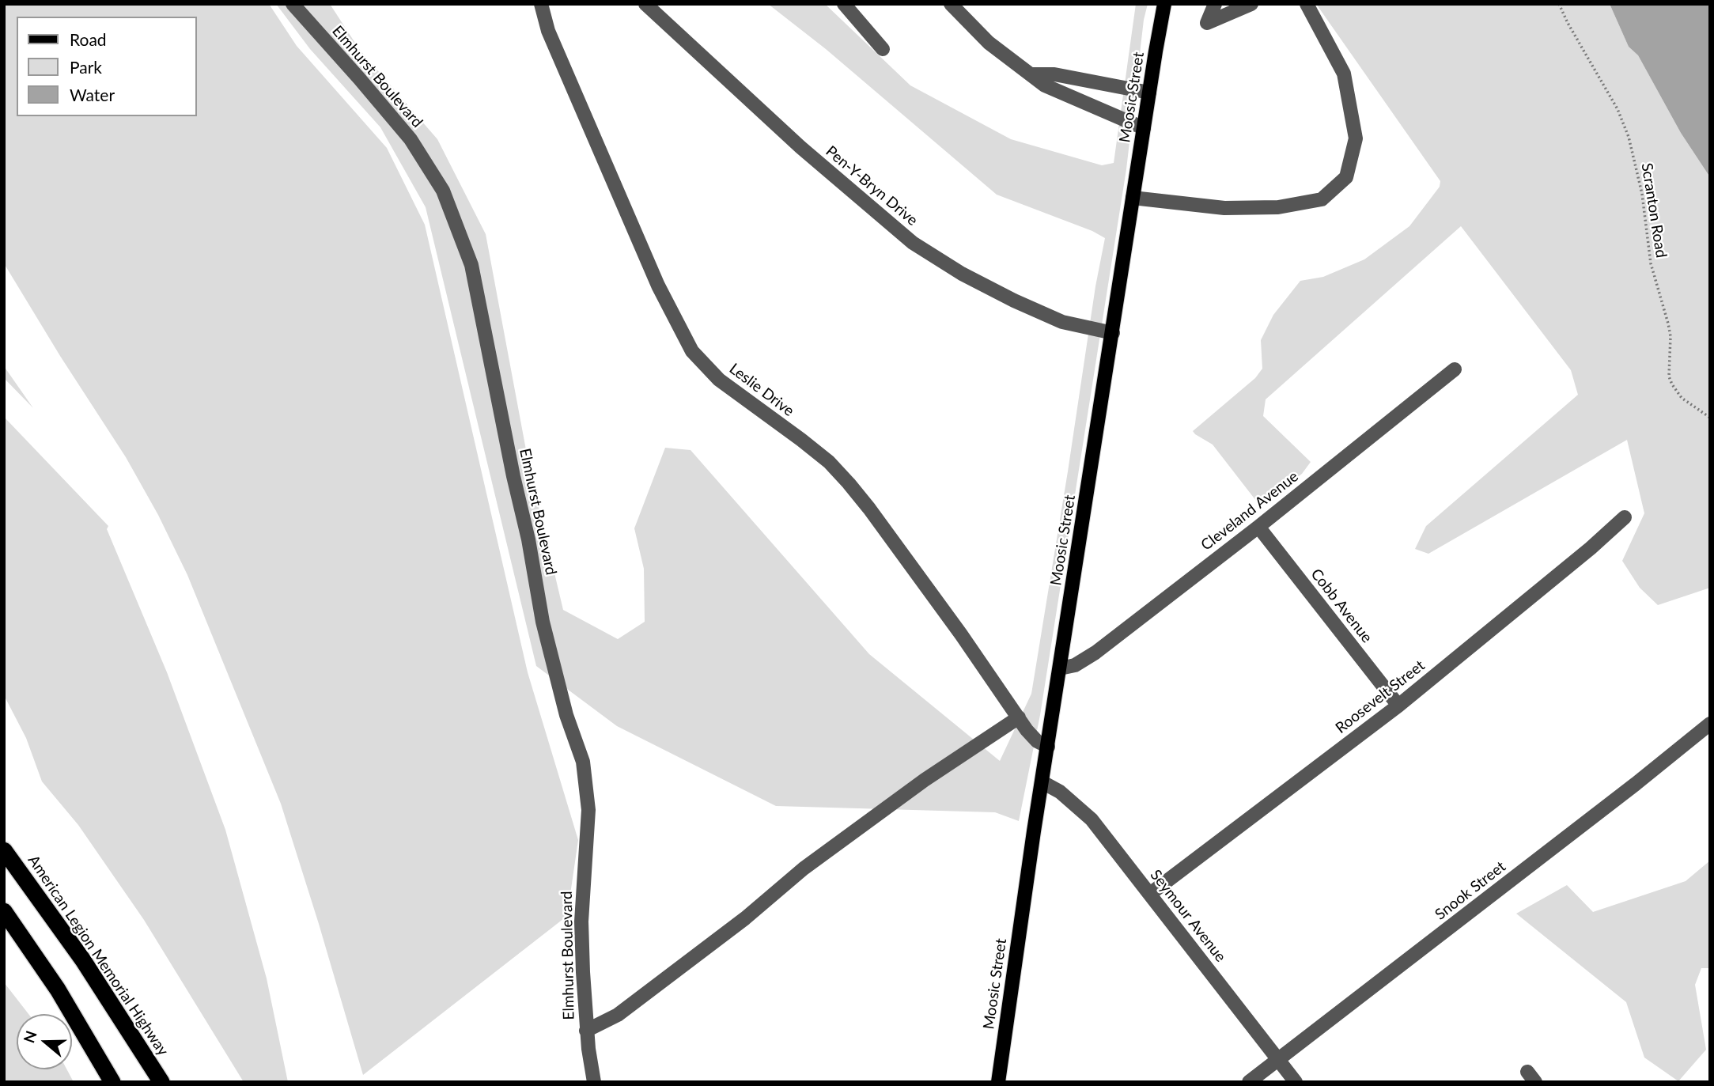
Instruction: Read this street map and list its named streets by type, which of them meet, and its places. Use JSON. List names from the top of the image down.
{
  "streets": {
    "highway": ["American Legion Memorial Highway"],
    "main road": ["Moosic Street"],
    "street": [
      "Elmhurst Boulevard",
      "Pen-Y-Bryn Drive",
      "Leslie Drive",
      "Cleveland Avenue",
      "Cobb Avenue",
      "Roosevelt Street",
      "Snook Street",
      "Seymour Avenue"
    ],
    "path": ["Scranton Road"]
  },
  "crossings": [
    ["Moosic Street", "Pen-Y-Bryn Drive"],
    ["Moosic Street", "Leslie Drive"],
    ["Moosic Street", "Cleveland Avenue"],
    ["Moosic Street", "Seymour Avenue"],
    ["Cleveland Avenue", "Cobb Avenue"],
    ["Cobb Avenue", "Roosevelt Street"],
    ["Roosevelt Street", "Seymour Avenue"],
    ["Snook Street", "Seymour Avenue"]
  ],
  "legend": ["Road", "Park", "Water"],
  "north": "left"
}
